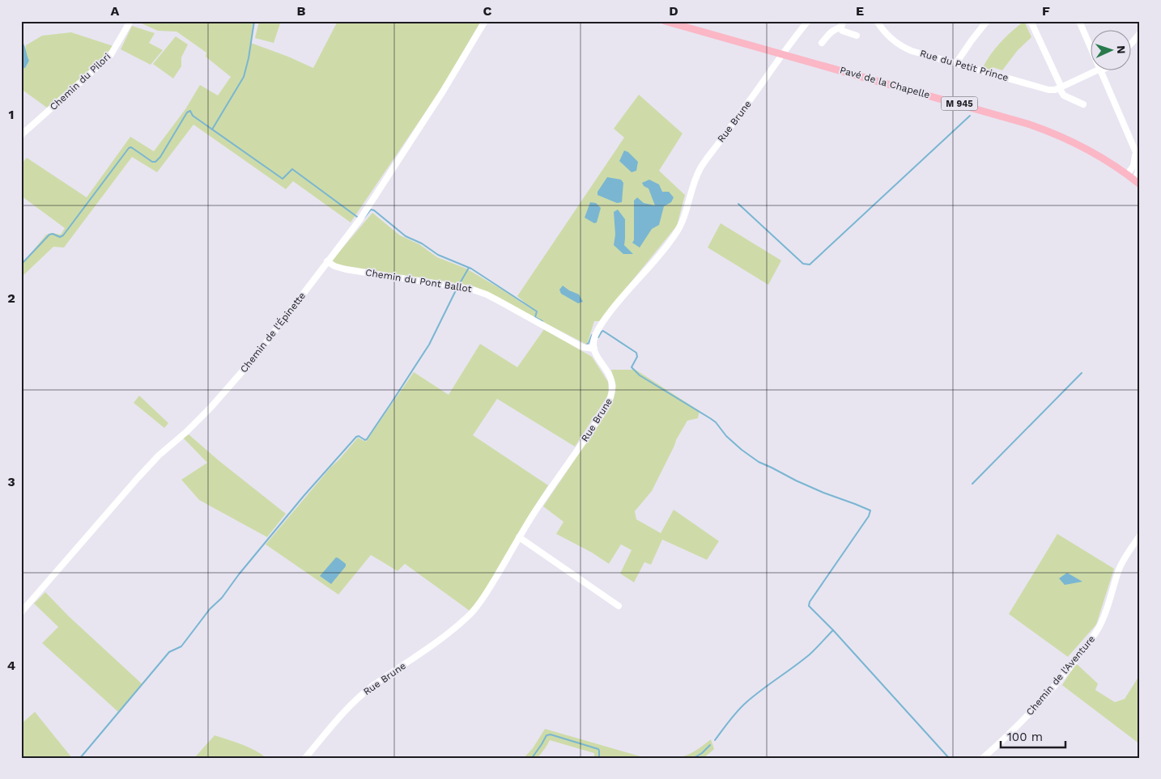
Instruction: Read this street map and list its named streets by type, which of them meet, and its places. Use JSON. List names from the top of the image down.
{
  "streets": {
    "main road": ["Pavé de la Chapelle", "M 945"],
    "street": [
      "Rue du Petit Prince",
      "Chemin du Pilori",
      "Rue Brune",
      "Chemin du Pont Ballot",
      "Chemin de l'Épinette",
      "Chemin de l'Aventure"
    ]
  },
  "crossings": [
    ["Pavé de la Chapelle", "Rue Brune"],
    ["Rue Brune", "Chemin du Pont Ballot"],
    ["Chemin du Pont Ballot", "Chemin de l'Épinette"]
  ],
  "scale_bar": "100 m",
  "north": "right",
  "grid": {
    "columns": [
      "A",
      "B",
      "C",
      "D",
      "E",
      "F"
    ],
    "rows": [
      "1",
      "2",
      "3",
      "4"
    ]
  }
}
